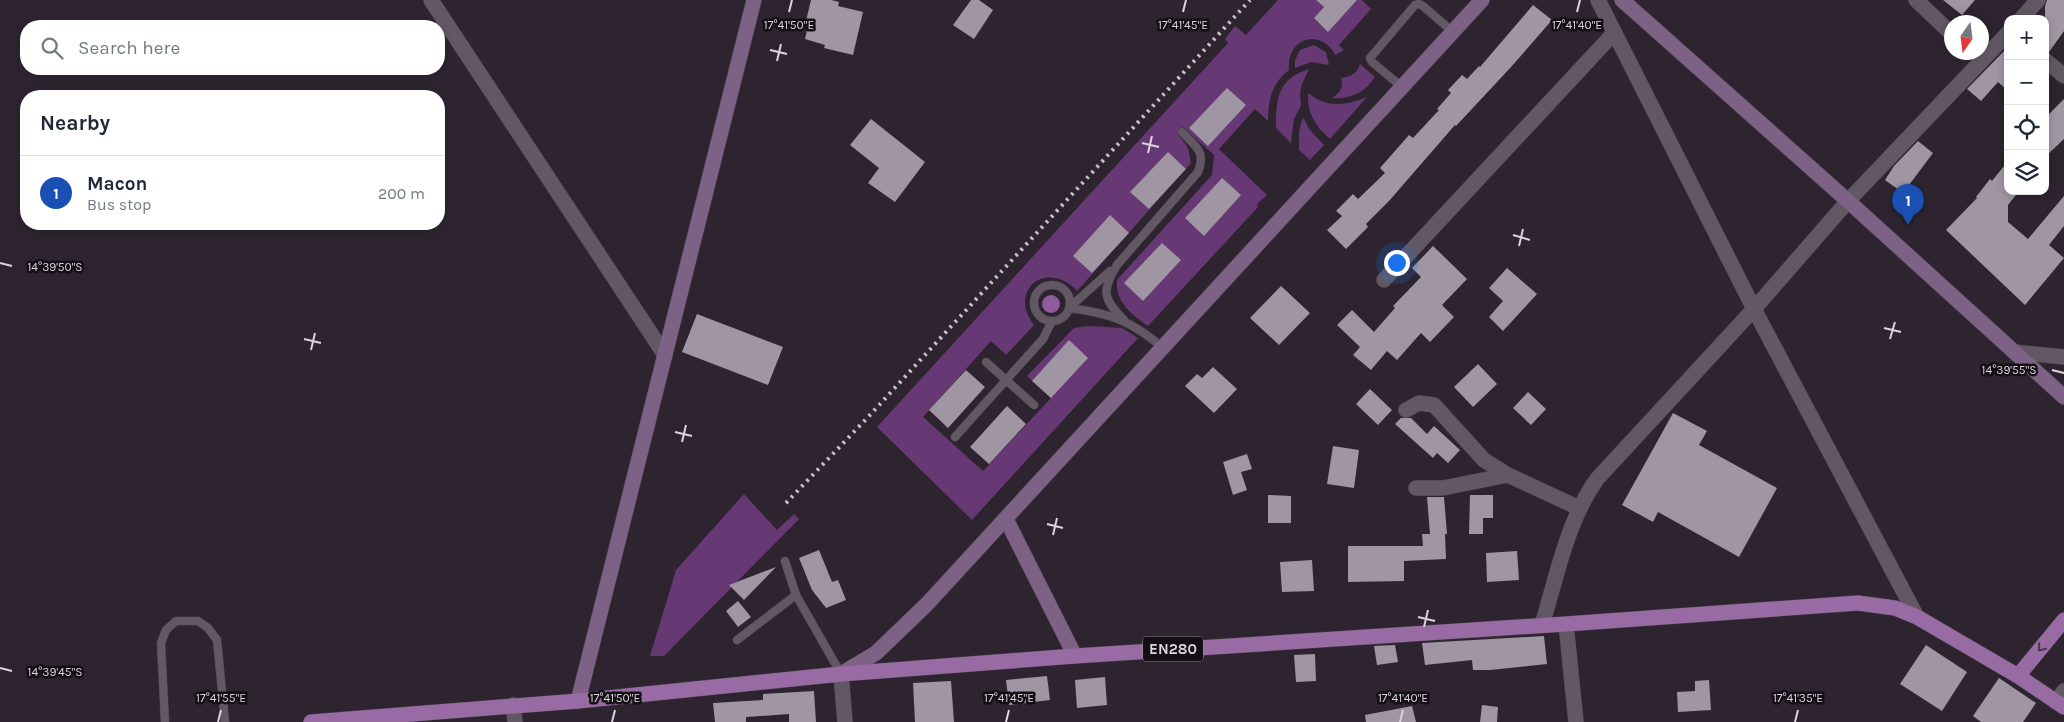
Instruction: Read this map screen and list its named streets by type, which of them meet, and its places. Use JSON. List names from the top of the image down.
{
  "streets": {
    "main road": ["EN280"]
  },
  "north": "bottom",
  "page": {
    "map_buttons": ["+", "−"],
    "search": "Search here",
    "heading": "Nearby",
    "list": [
      {
        "mark": "1",
        "name": "Macon",
        "note": "Bus stop",
        "value": "200 m"
      }
    ],
    "pins": "1"
  },
  "coordinates": [
    "17°41'50\"E",
    "17°41'45\"E",
    "17°41'40\"E",
    "14°39'50\"S",
    "14°39'55\"S",
    "14°39'45\"S",
    "17°41'55\"E",
    "17°41'35\"E"
  ]
}
